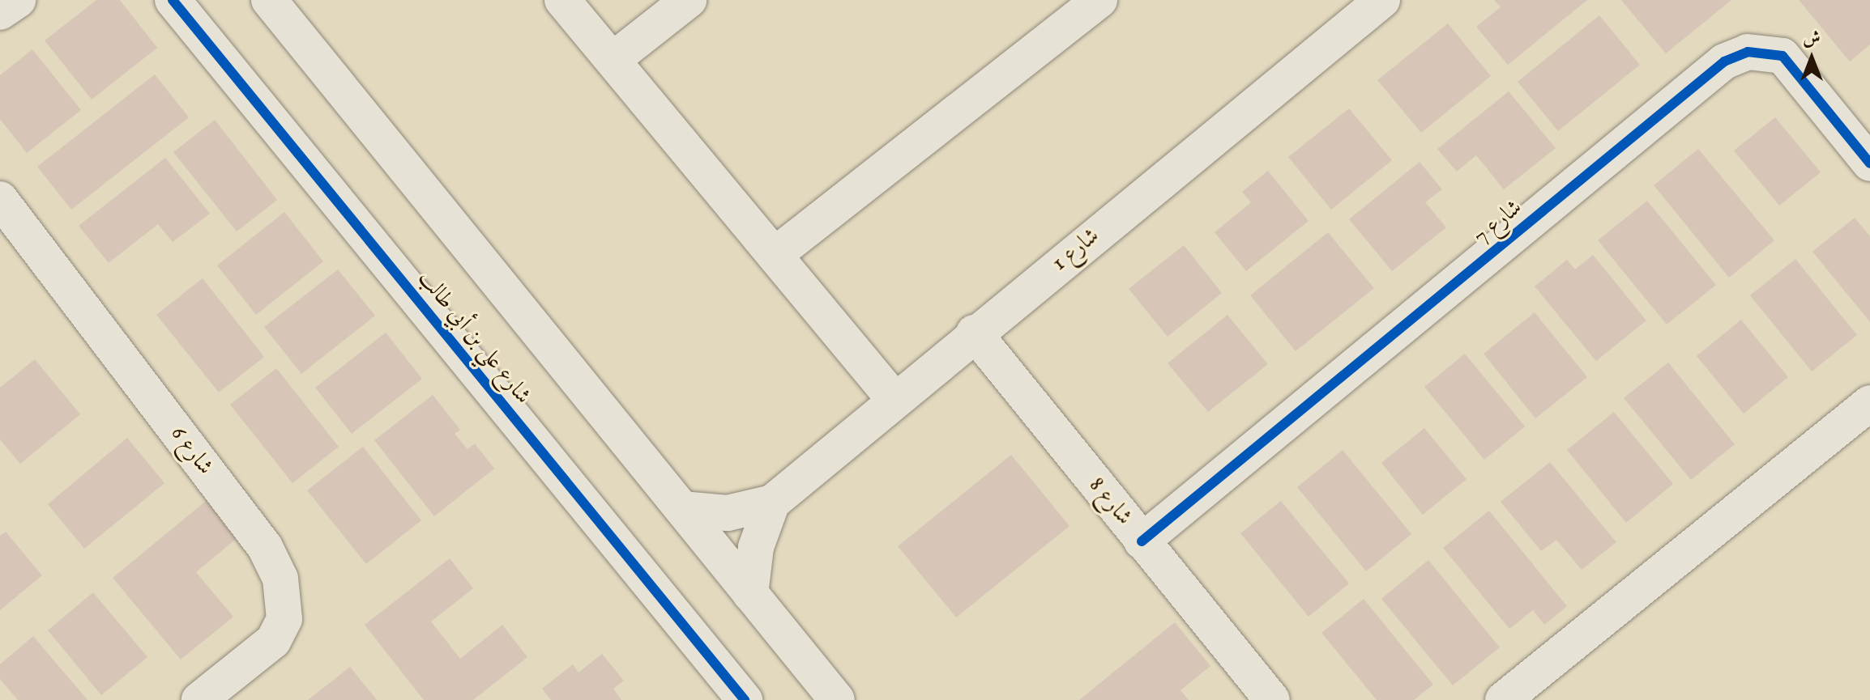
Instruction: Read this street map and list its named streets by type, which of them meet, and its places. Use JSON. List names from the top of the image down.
{
  "streets": {
    "street": [
      "شارع 7",
      "شارع 1",
      "شارع علي بن أبي طالب",
      "شارع 6",
      "شارع 8"
    ]
  },
  "crossings": [
    ["شارع 7", "شارع 8"],
    ["شارع 1", "شارع 8"]
  ],
  "north": "top"
}
